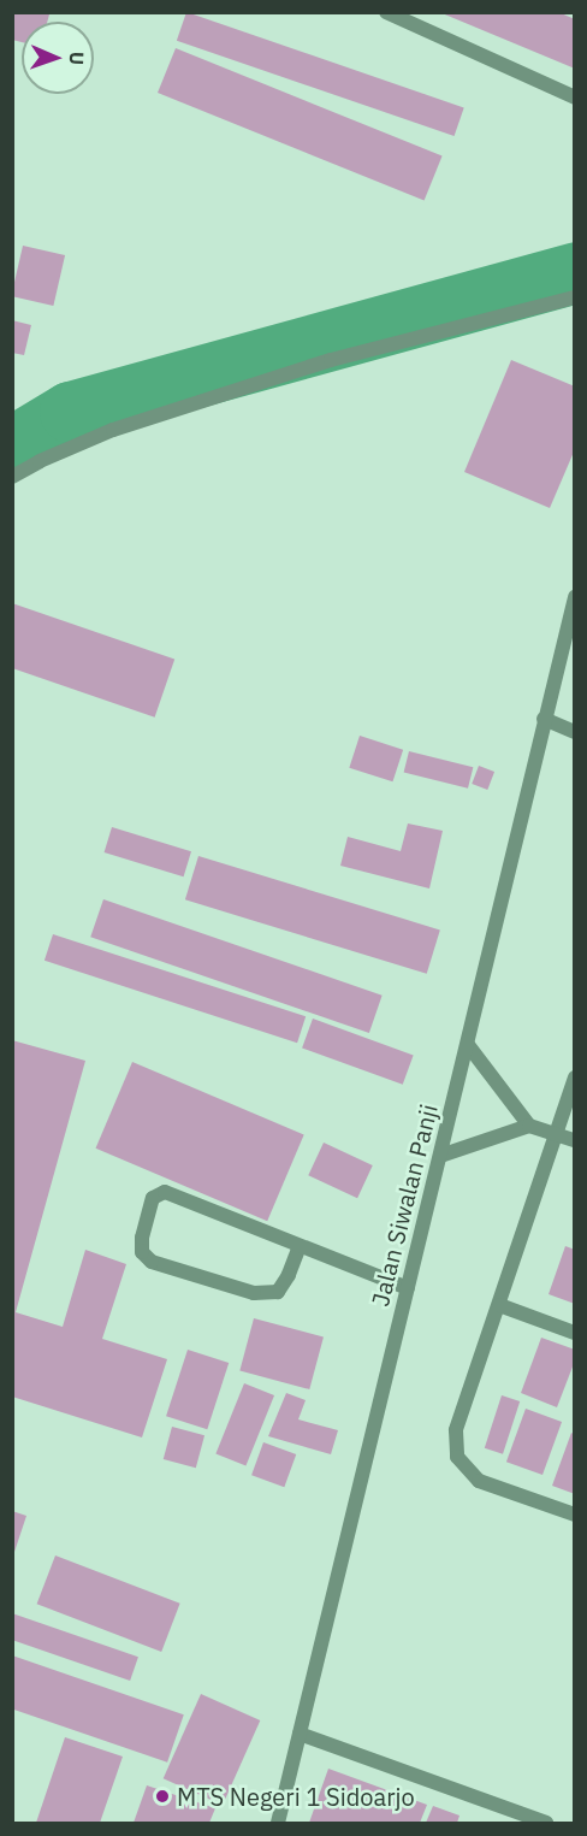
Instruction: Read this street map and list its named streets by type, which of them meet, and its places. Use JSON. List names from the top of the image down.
{
  "streets": {
    "street": ["Jalan Siwalan Panji"]
  },
  "places": ["MTS Negeri 1 Sidoarjo"],
  "north": "right"
}
